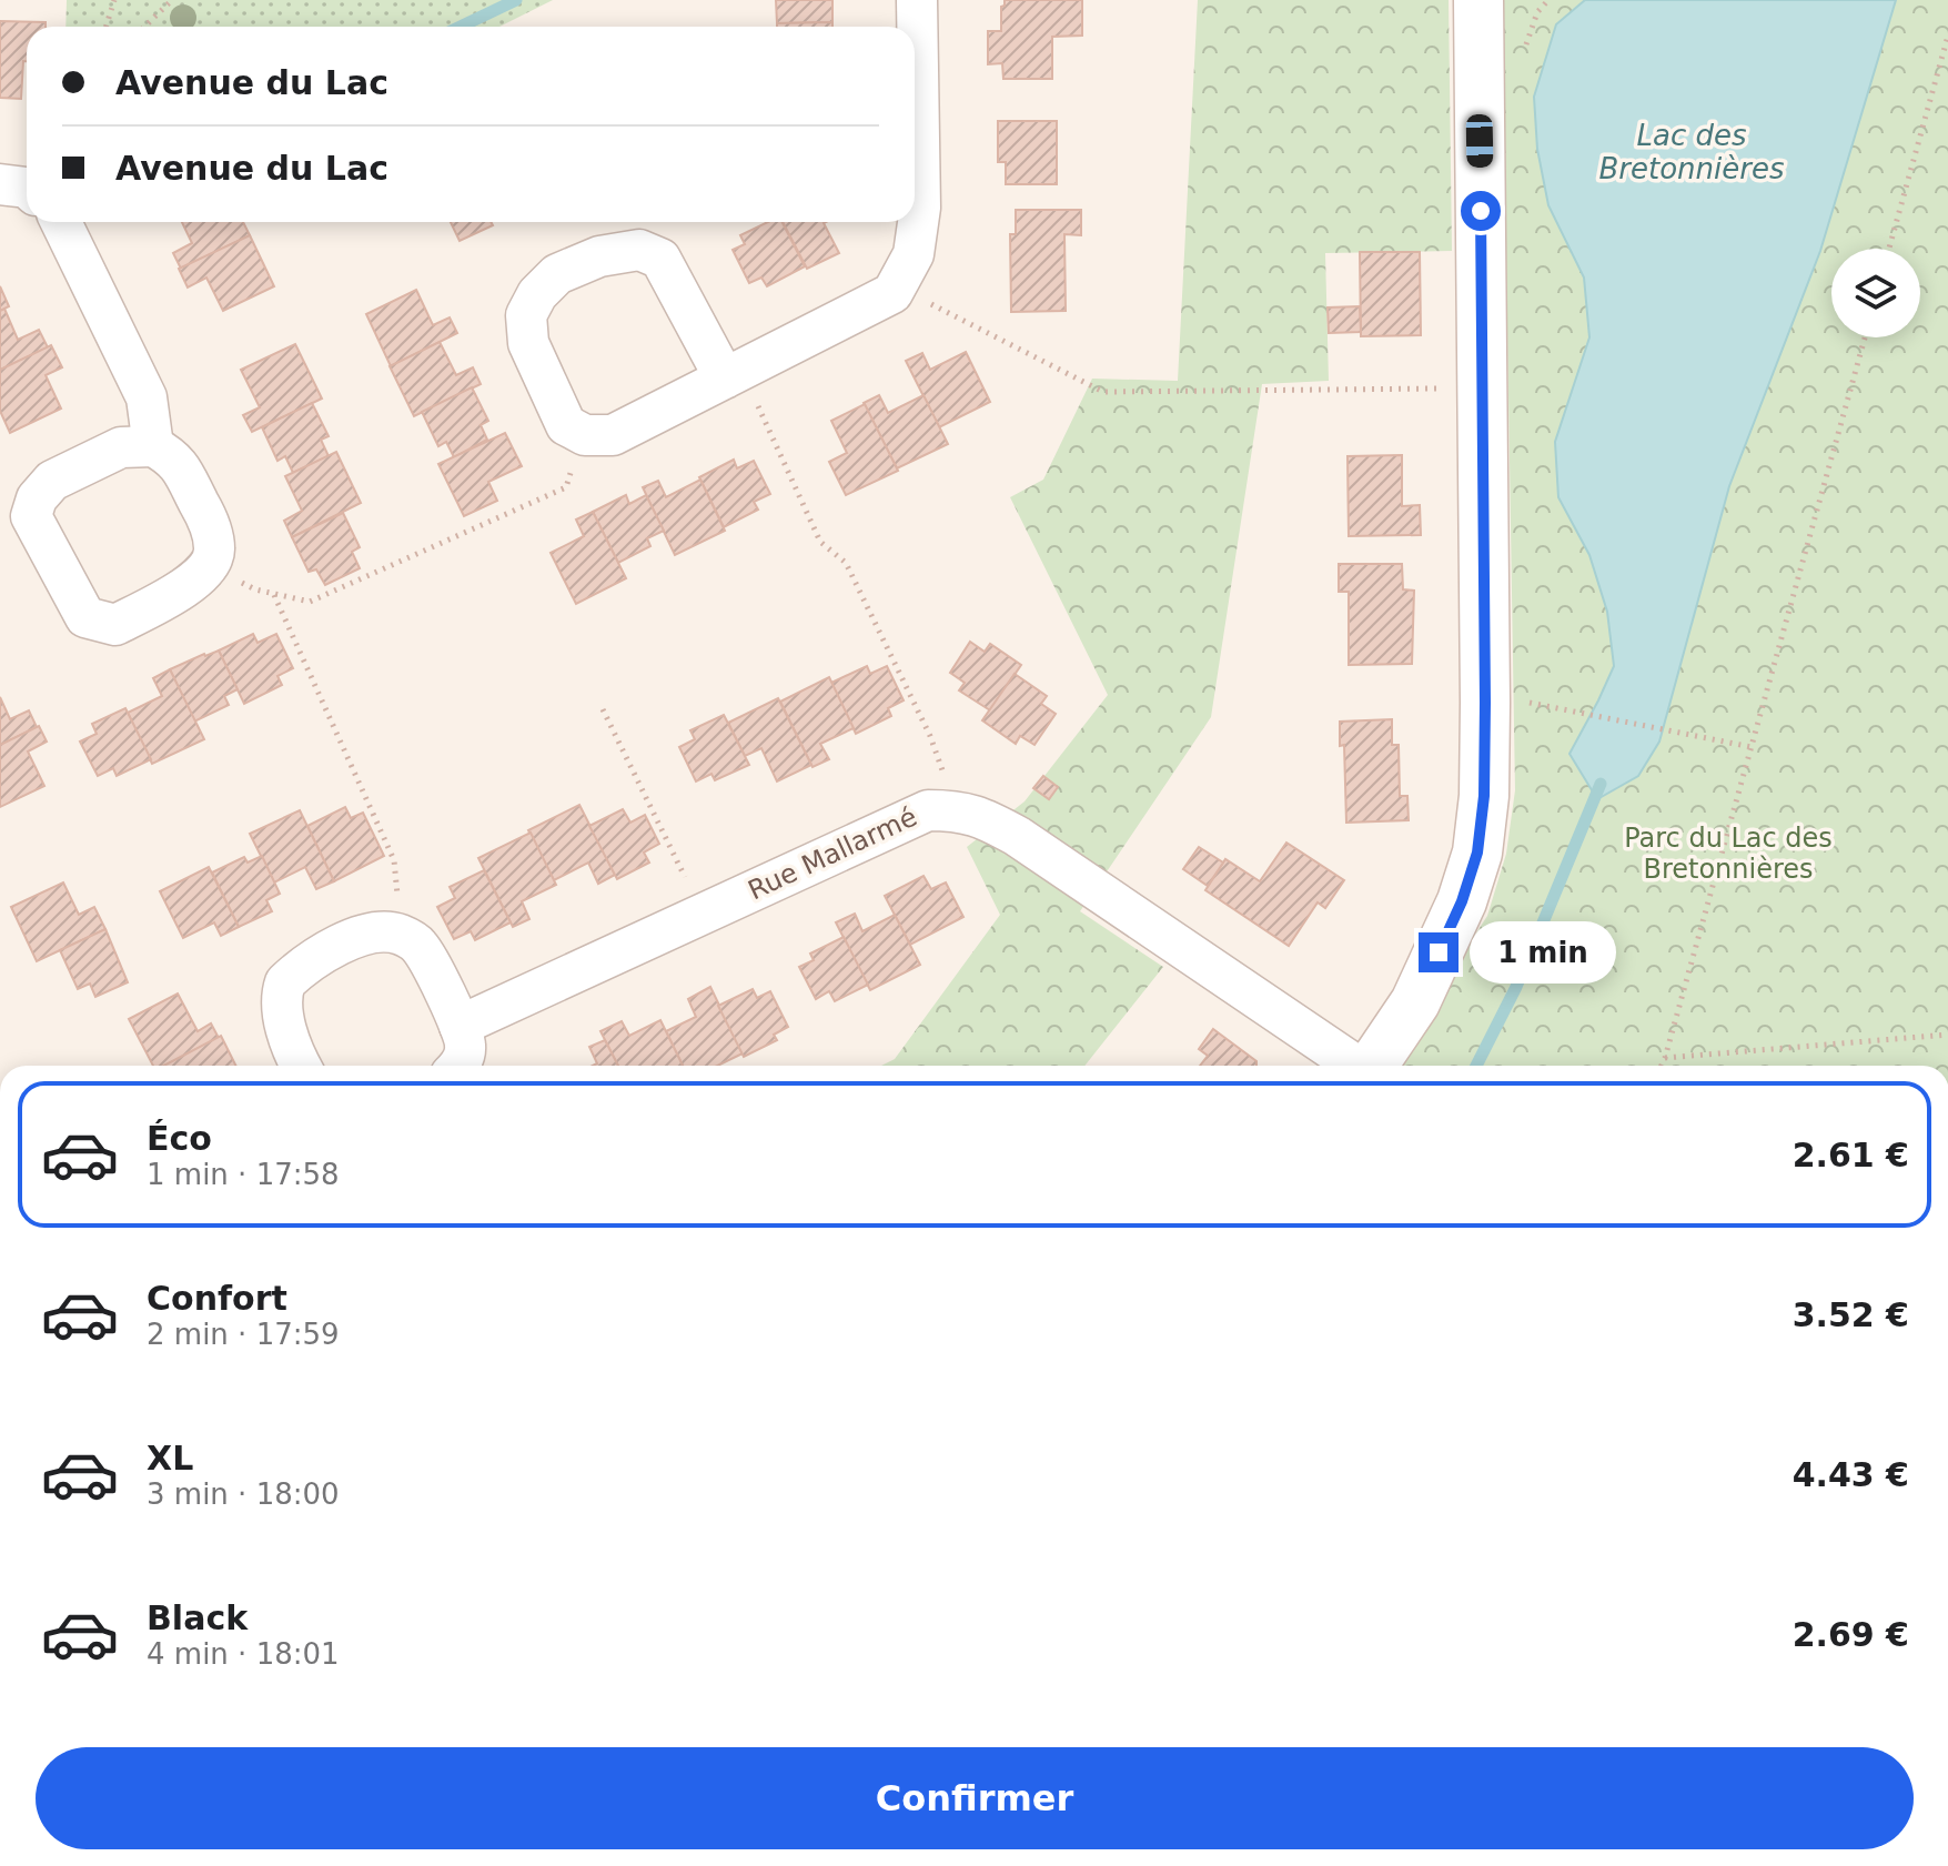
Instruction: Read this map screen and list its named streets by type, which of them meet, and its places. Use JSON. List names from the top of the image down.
{
  "streets": {
    "street": ["Rue Mallarmé"]
  },
  "water": ["Lac des Bretonnières"],
  "parks": ["Parc du Lac des Bretonnières"],
  "page": {
    "banner": ["Avenue du Lac", "Avenue du Lac"],
    "bubble": "1 min",
    "list": [
      {
        "name": "Éco",
        "note": "1 min · 17:58",
        "value": "2.61 €"
      },
      {
        "name": "Confort",
        "note": "2 min · 17:59",
        "value": "3.52 €"
      },
      {
        "name": "XL",
        "note": "3 min · 18:00",
        "value": "4.43 €"
      },
      {
        "name": "Black",
        "note": "4 min · 18:01",
        "value": "2.69 €"
      }
    ],
    "buttons": "Confirmer"
  }
}
